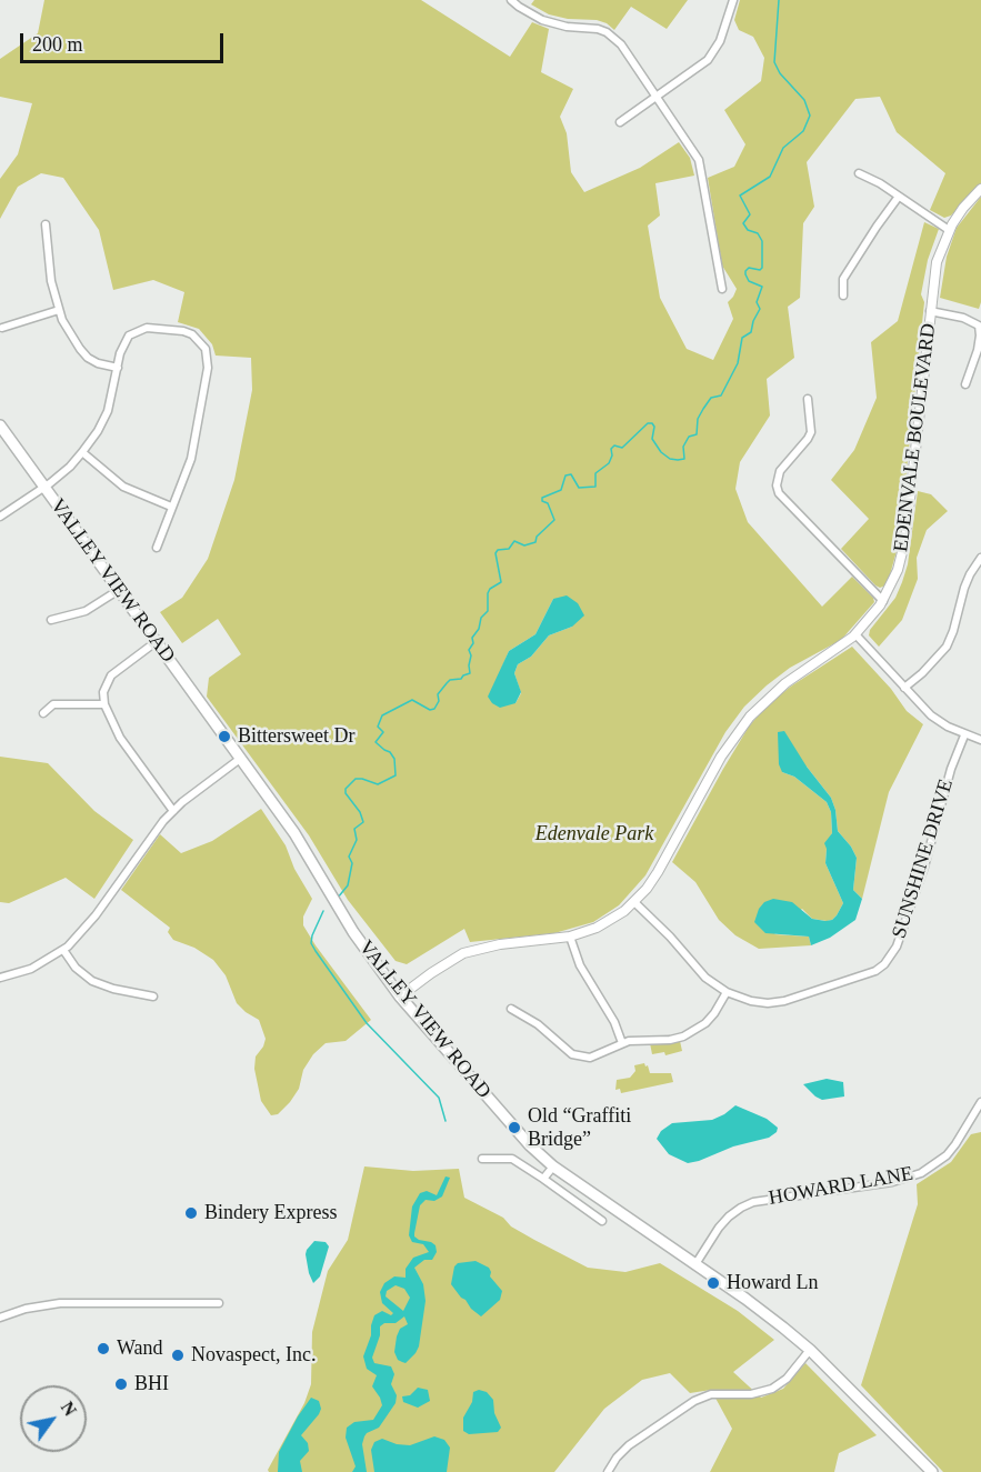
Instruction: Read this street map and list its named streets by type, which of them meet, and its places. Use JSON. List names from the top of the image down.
{
  "streets": {
    "main road": ["VALLEY VIEW ROAD"],
    "street": ["EDENVALE BOULEVARD", "SUNSHINE DRIVE", "HOWARD LANE"]
  },
  "crossings": [
    ["EDENVALE BOULEVARD", "VALLEY VIEW ROAD"],
    ["EDENVALE BOULEVARD", "SUNSHINE DRIVE"],
    ["VALLEY VIEW ROAD", "HOWARD LANE"]
  ],
  "parks": ["Edenvale Park"],
  "places": [
    "Bittersweet Dr",
    "Old “Graffiti Bridge”",
    "Bindery Express",
    "Howard Ln",
    "Wand",
    "Novaspect, Inc.",
    "BHI"
  ],
  "scale_bar": "200 m",
  "north": "top right"
}
